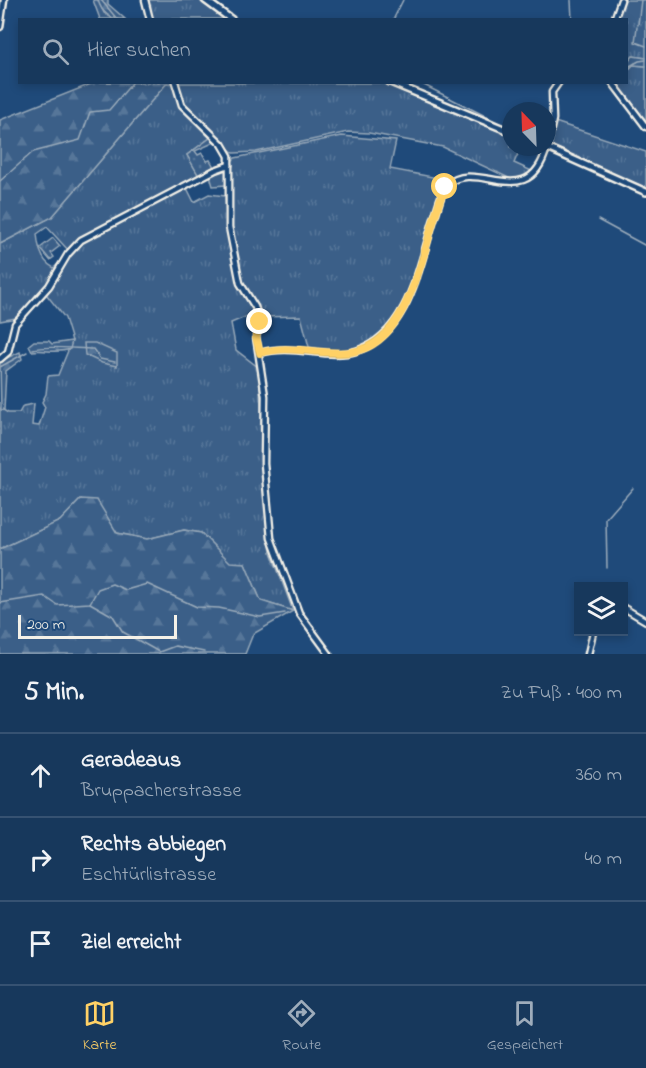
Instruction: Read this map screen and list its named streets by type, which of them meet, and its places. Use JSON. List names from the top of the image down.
{
  "scale_bar": "200 m",
  "north": "top left",
  "page": {
    "search": "Hier suchen",
    "scale": "200 m",
    "heading": ["5 Min.", "Zu Fuß · 400 m"],
    "list": [
      ["Geradeaus", "Bruppacherstrasse", "360 m"],
      ["Rechts abbiegen", "Eschtürlistrasse", "40 m"],
      "Ziel erreicht"
    ],
    "nav": ["Karte", "Route", "Gespeichert"]
  }
}
